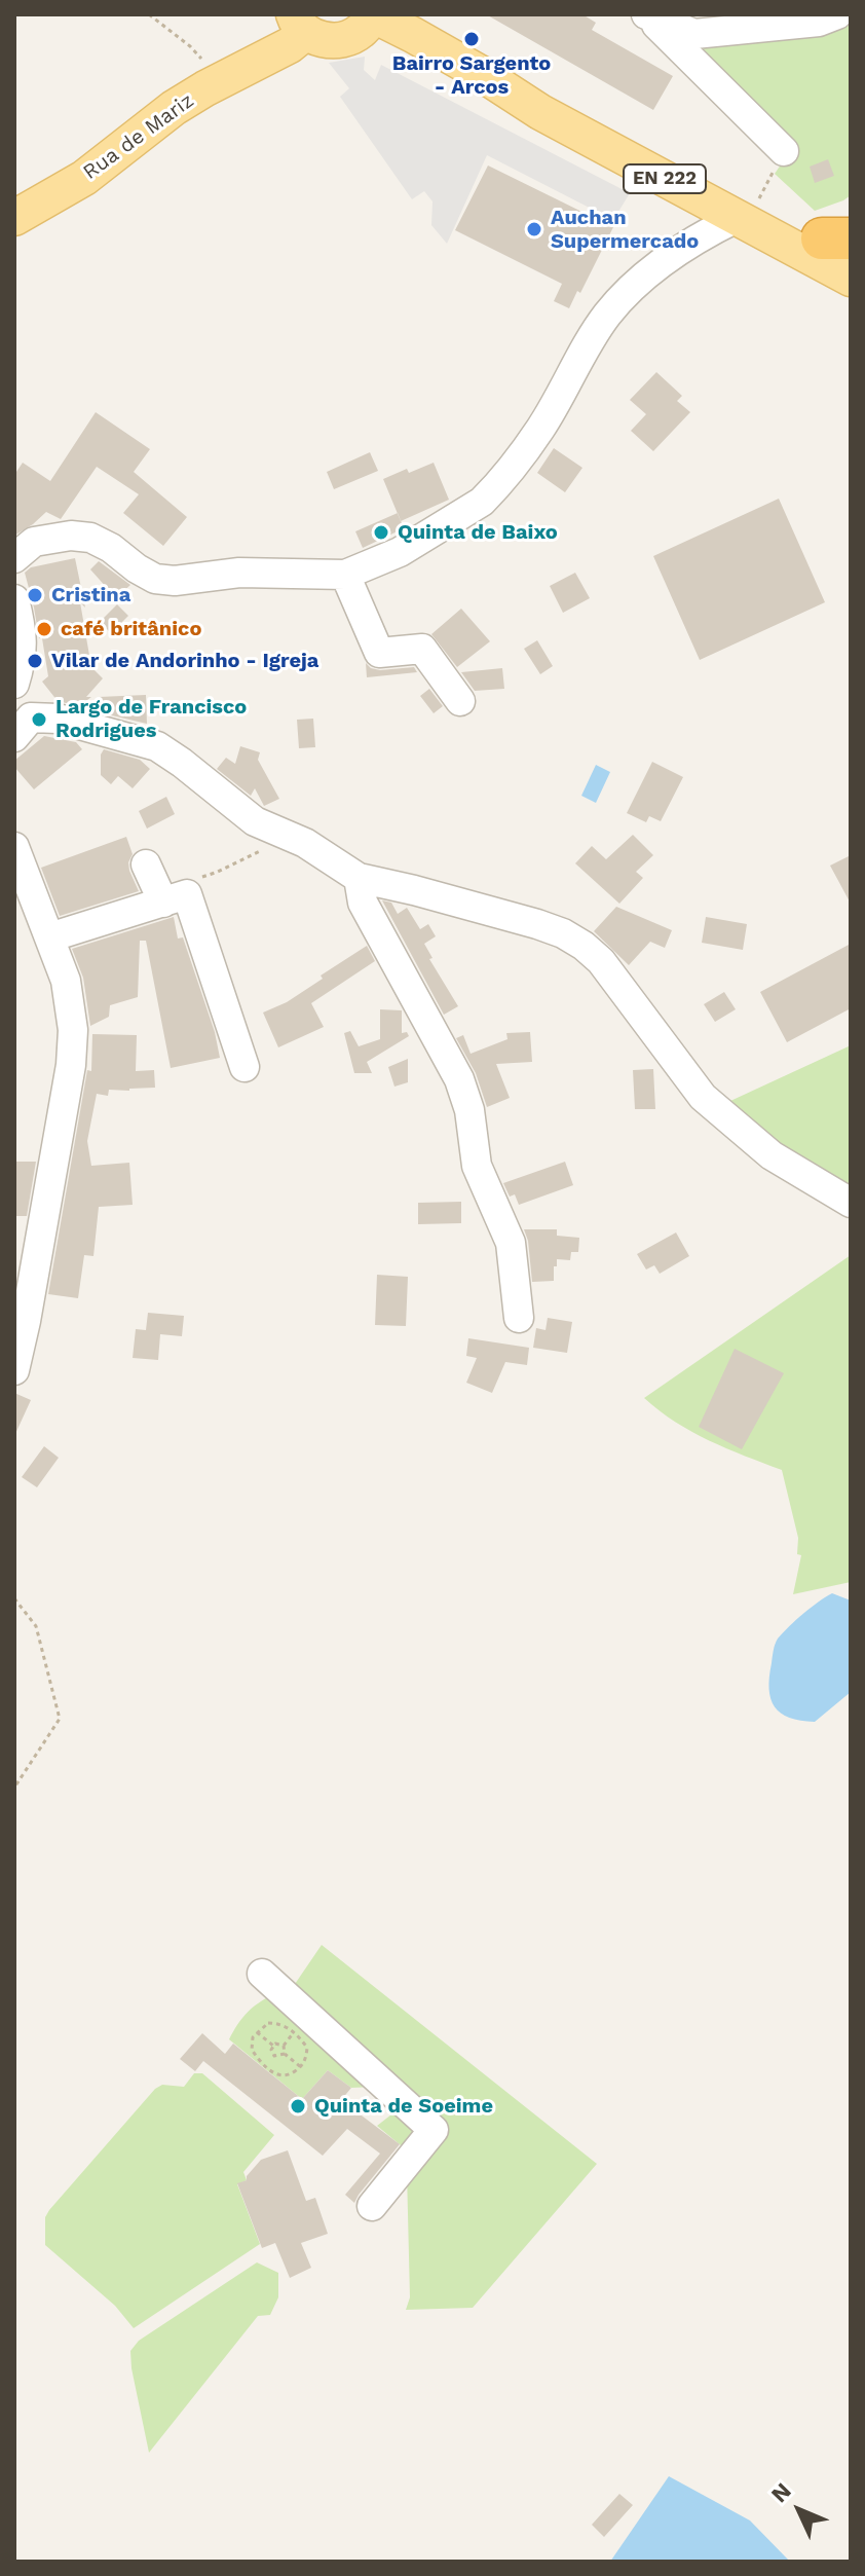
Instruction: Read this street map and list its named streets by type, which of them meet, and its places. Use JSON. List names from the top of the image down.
{
  "streets": {
    "main road": ["Rua de Mariz", "EN 222"]
  },
  "crossings": [
    ["Rua de Mariz", "EN 222"]
  ],
  "places": [
    "Bairro Sargento - Arcos",
    "Auchan Supermercado",
    "Quinta de Baixo",
    "Cristina",
    "café britânico",
    "Vilar de Andorinho - Igreja",
    "Largo de Francisco Rodrigues",
    "Quinta de Soeime"
  ],
  "north": "top left"
}
